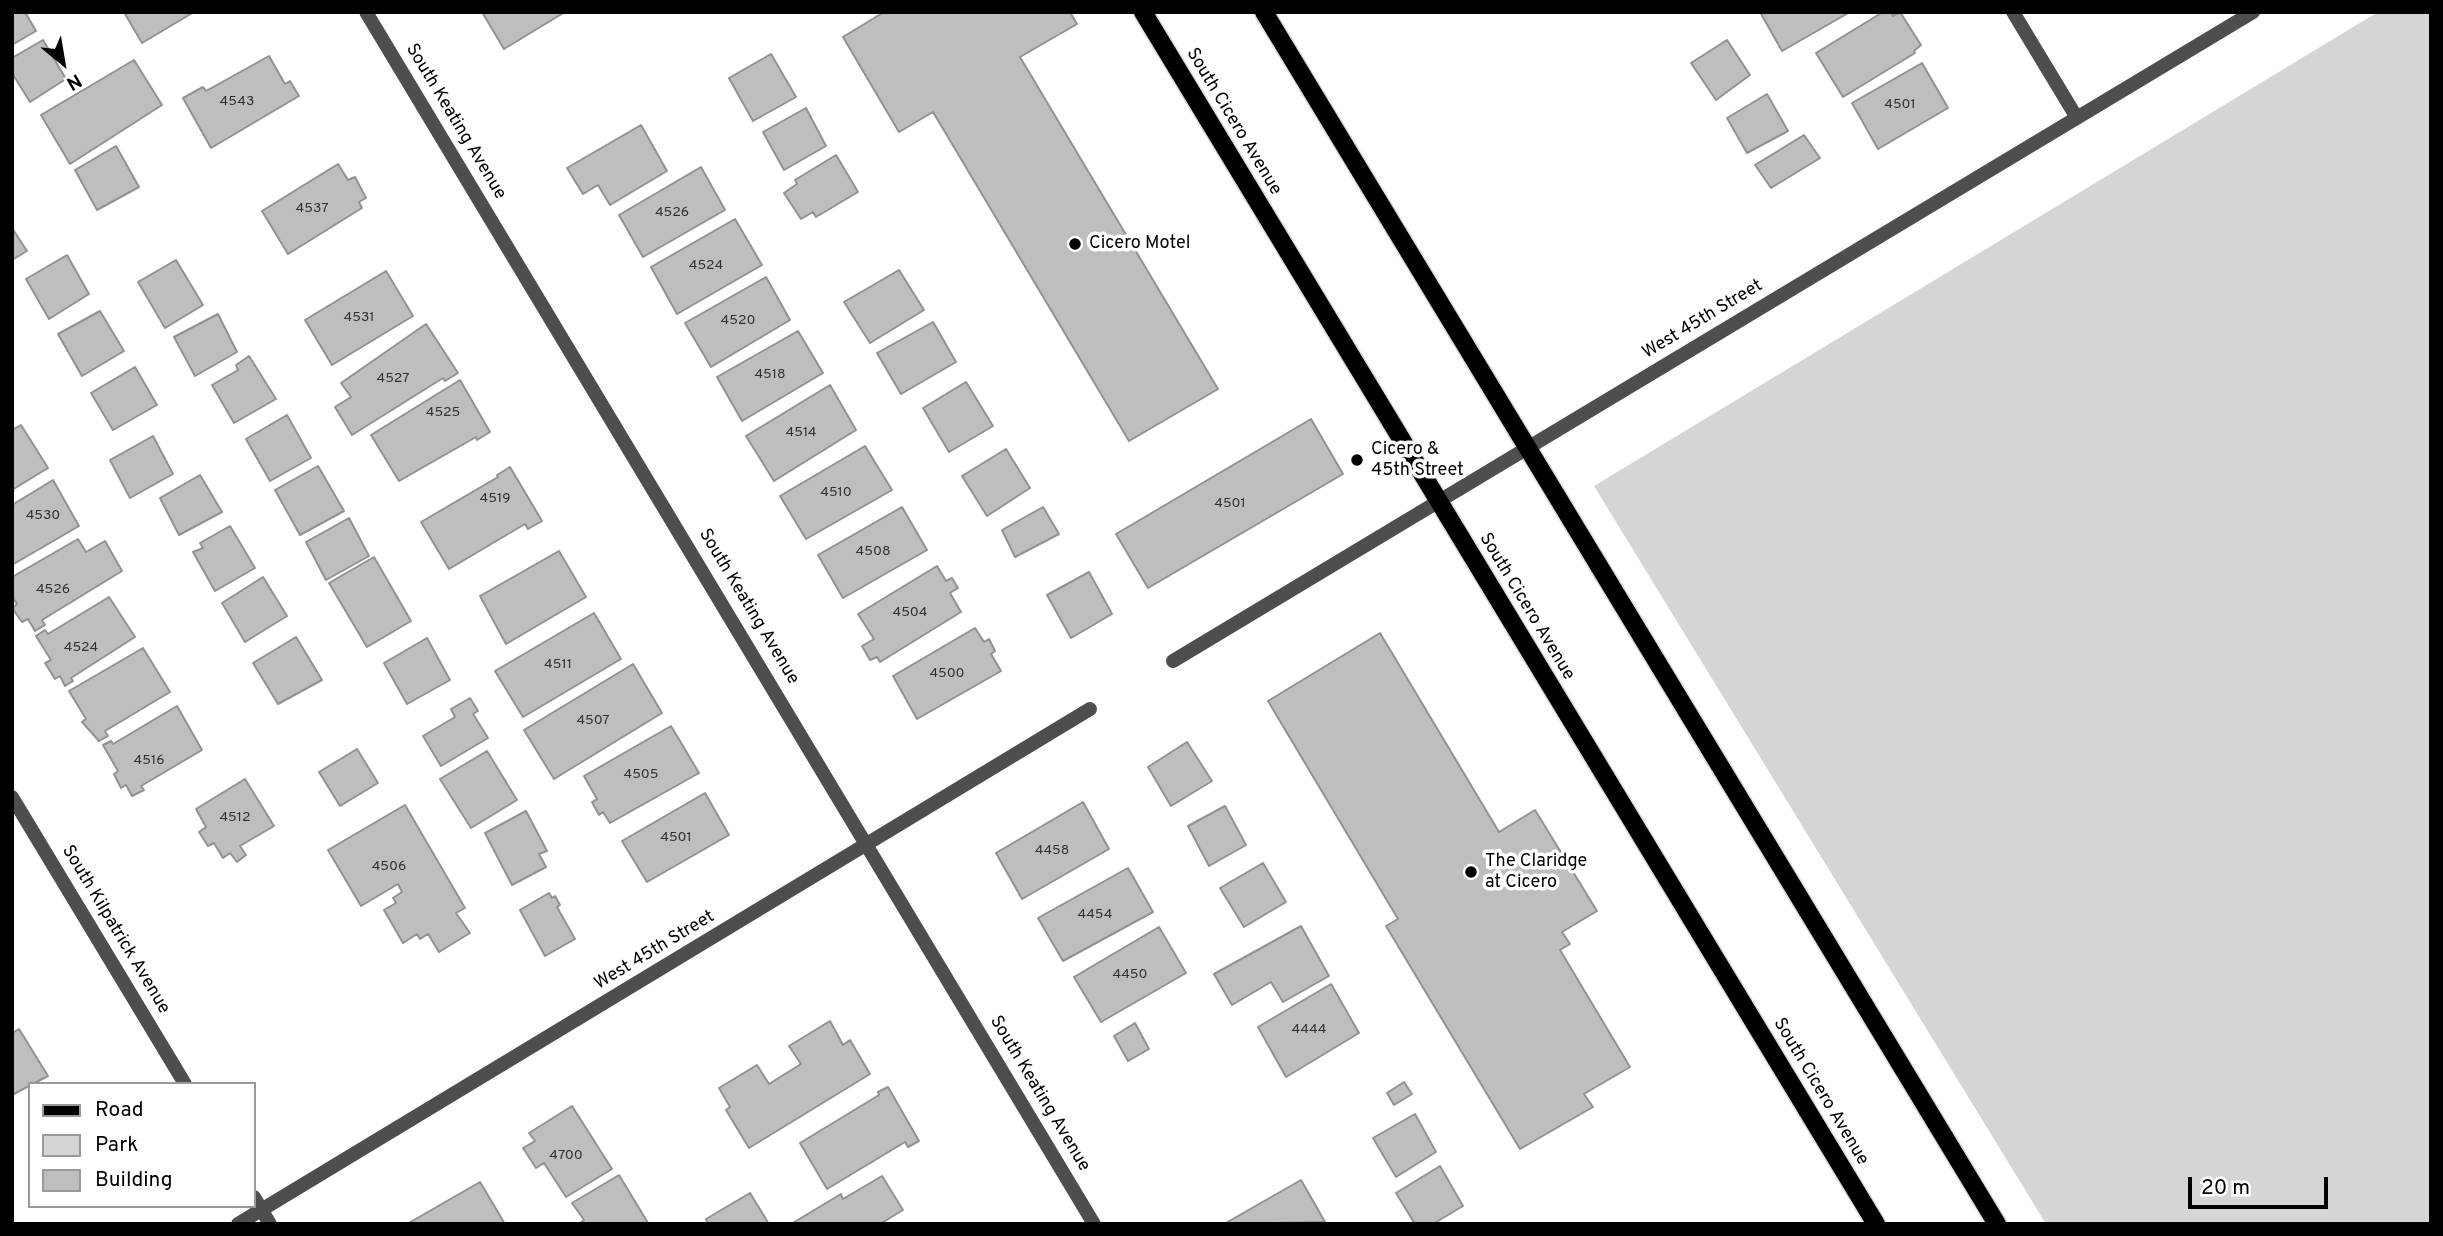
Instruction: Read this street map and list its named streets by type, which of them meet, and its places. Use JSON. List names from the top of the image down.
{
  "streets": {
    "main road": ["South Cicero Avenue"],
    "street": ["South Keating Avenue", "West 45th Street", "South Kilpatrick Avenue"]
  },
  "crossings": [
    ["South Keating Avenue", "West 45th Street"],
    ["South Cicero Avenue", "West 45th Street"]
  ],
  "places": ["Cicero Motel", "Cicero & 45th Street", "The Claridge at Cicero"],
  "house_numbers": [
    "4543",
    "4501",
    "4537",
    "4526",
    "4524",
    "4531",
    "4520",
    "4518",
    "4527",
    "4525",
    "4514",
    "4510",
    "4519",
    "4501",
    "4530",
    "4508",
    "4526",
    "4504",
    "4524",
    "4511",
    "4500",
    "4507",
    "4516",
    "4505",
    "4512",
    "4501",
    "4458",
    "4506",
    "4454",
    "4450",
    "4444",
    "4700"
  ],
  "legend": ["Road", "Park", "Building"],
  "scale_bar": "20 m",
  "north": "bottom right"
}
